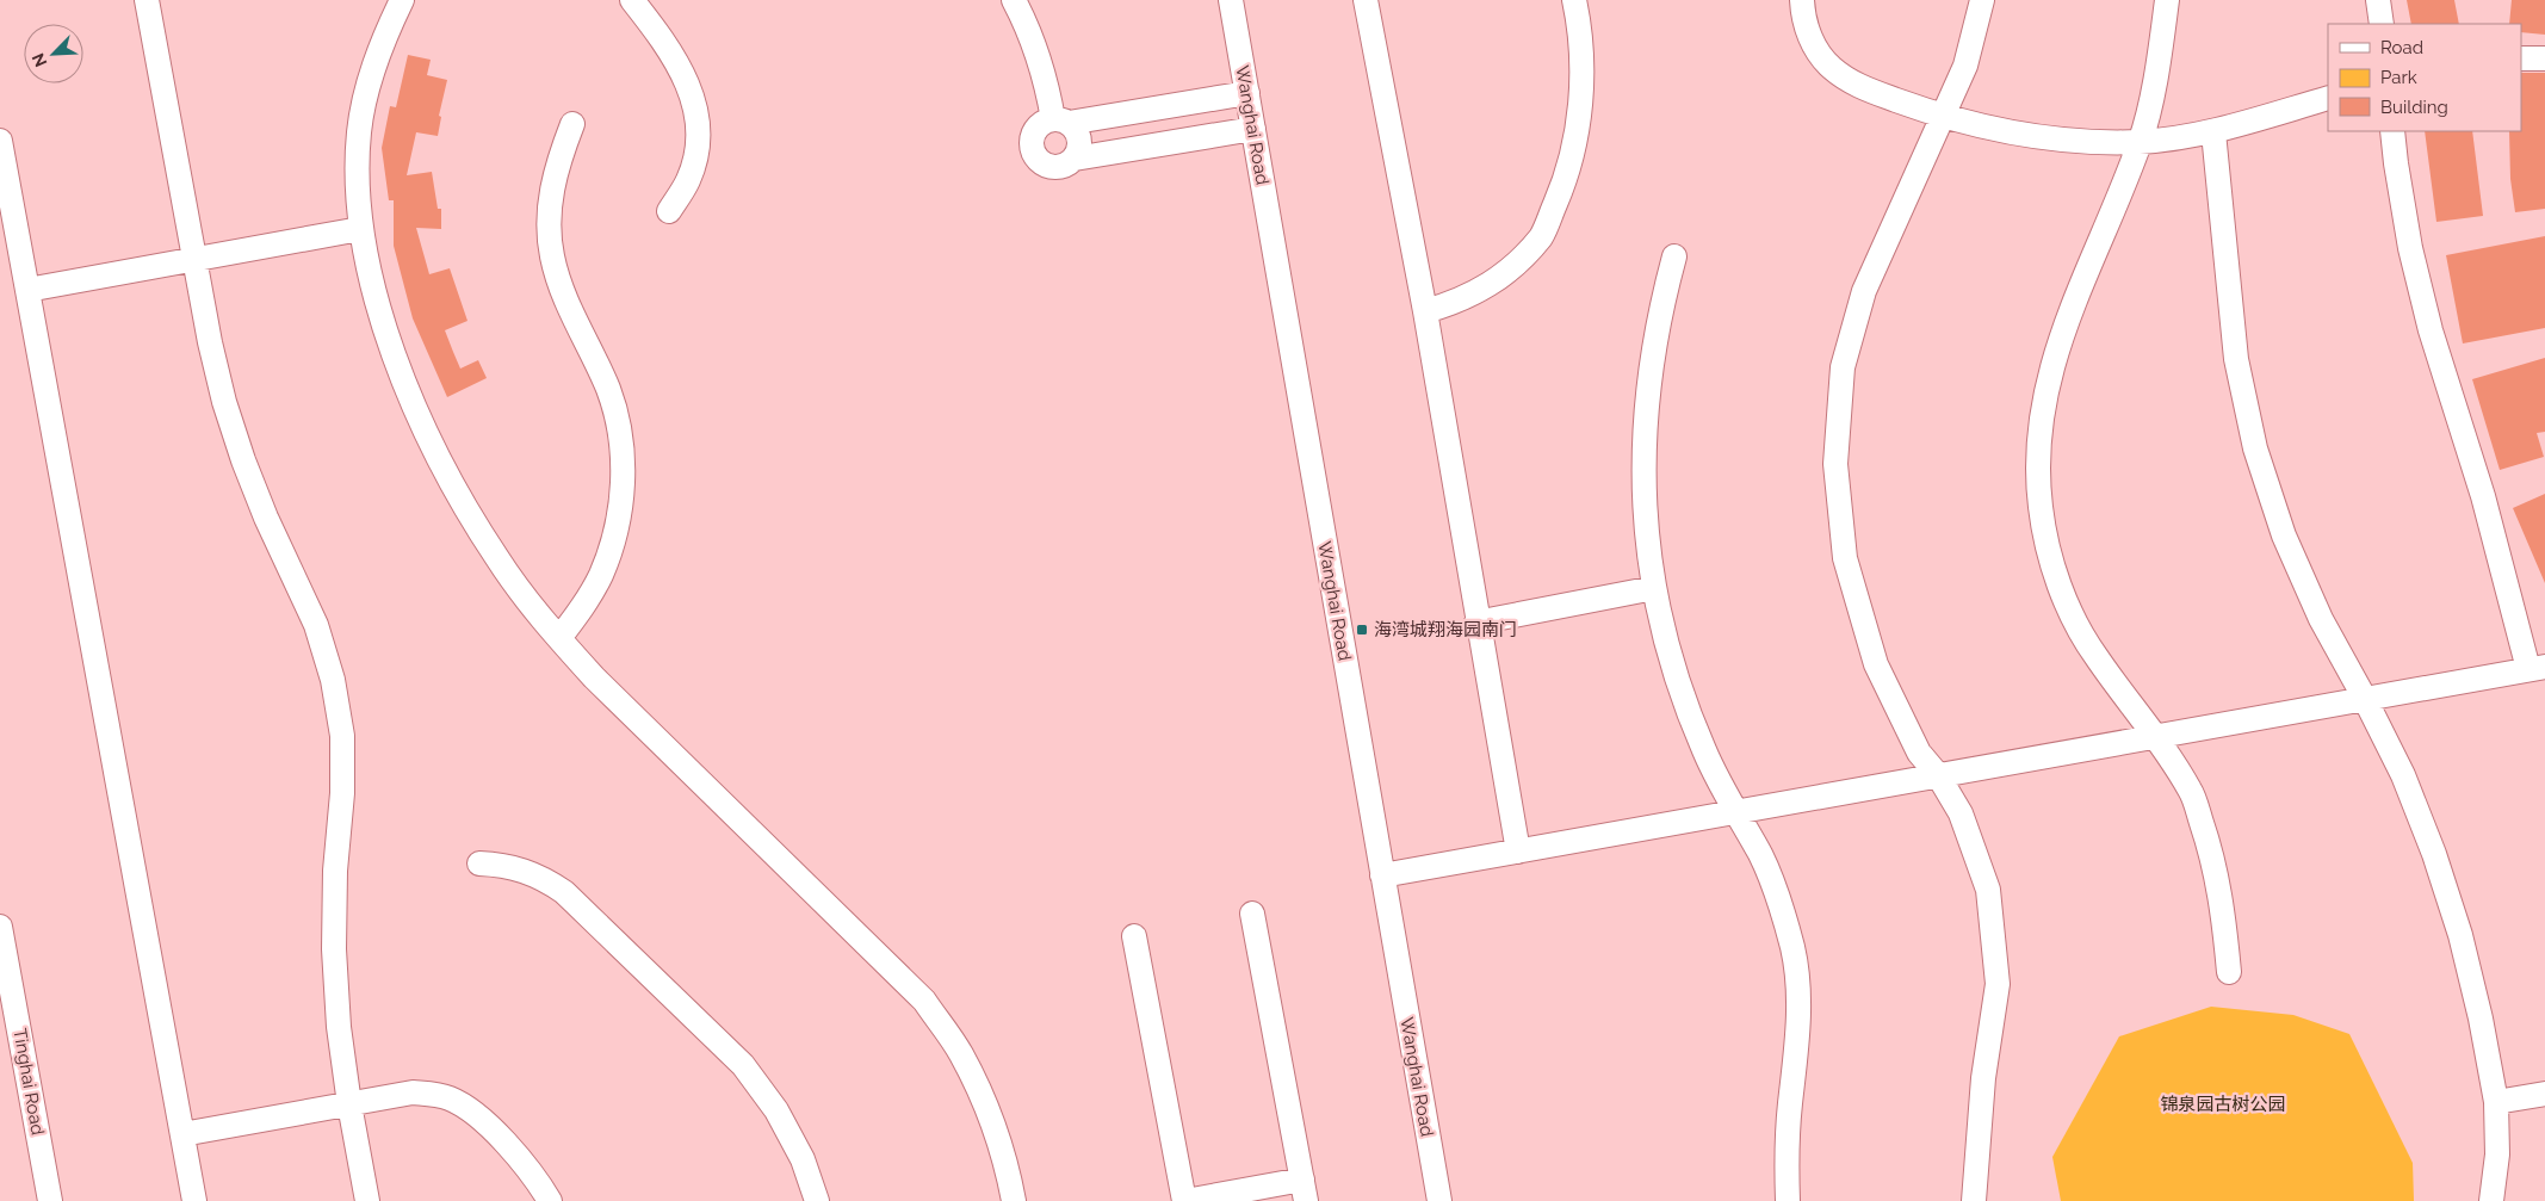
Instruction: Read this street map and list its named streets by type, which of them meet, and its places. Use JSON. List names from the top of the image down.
{
  "streets": {
    "street": ["Wanghai Road", "Tinghai Road"]
  },
  "parks": ["锦泉园古树公园"],
  "places": {
    "transit": ["海湾城翔海园南门"]
  },
  "legend": ["Road", "Park", "Building"],
  "north": "bottom left"
}
